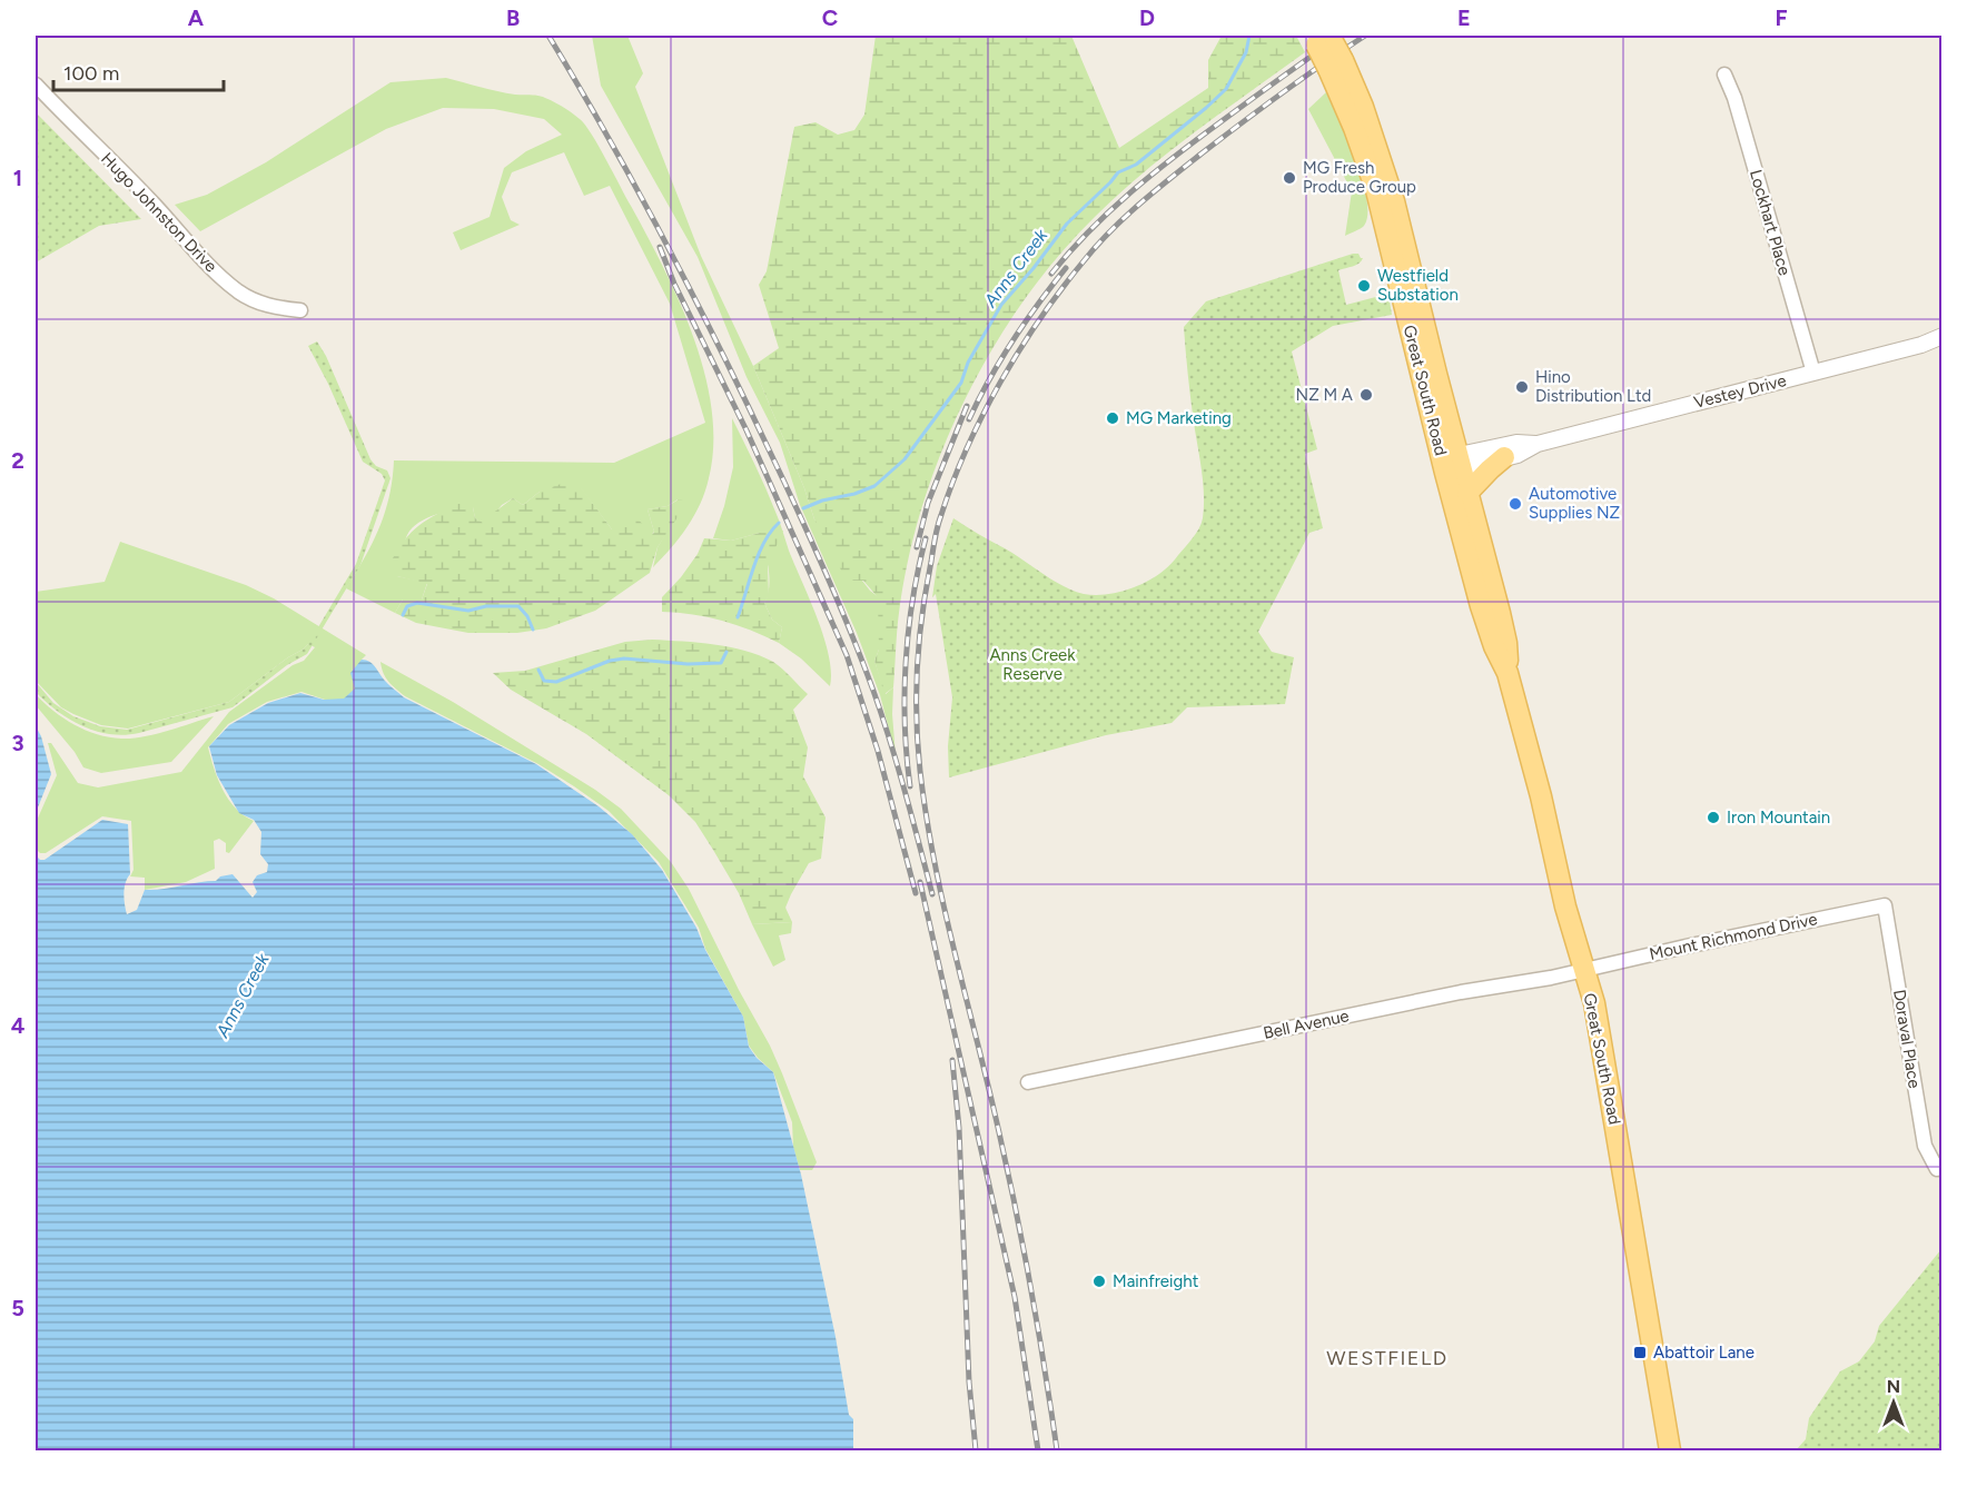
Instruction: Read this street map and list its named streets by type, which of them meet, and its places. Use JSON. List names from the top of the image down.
{
  "streets": {
    "main road": ["Great South Road"],
    "street": [
      "Hugo Johnston Drive",
      "Lockhart Place",
      "Vestey Drive",
      "Mount Richmond Drive",
      "Bell Avenue",
      "Doraval Place"
    ]
  },
  "crossings": [
    ["Lockhart Place", "Vestey Drive"],
    ["Great South Road", "Vestey Drive"],
    ["Great South Road", "Mount Richmond Drive"],
    ["Great South Road", "Bell Avenue"],
    ["Mount Richmond Drive", "Bell Avenue"],
    ["Mount Richmond Drive", "Doraval Place"]
  ],
  "districts": ["WESTFIELD"],
  "water": ["Anns Creek"],
  "parks": ["Anns Creek Reserve"],
  "places": {
    "other": [
      "MG Fresh Produce Group",
      "Westfield Substation",
      "Hino Distribution Ltd",
      "NZ M A",
      "MG Marketing",
      "Automotive Supplies NZ",
      "Iron Mountain",
      "Mainfreight"
    ],
    "transit": ["Abattoir Lane"]
  },
  "scale_bar": "100 m",
  "north": "top",
  "grid": {
    "columns": [
      "A",
      "B",
      "C",
      "D",
      "E",
      "F"
    ],
    "rows": [
      "1",
      "2",
      "3",
      "4",
      "5"
    ]
  }
}
